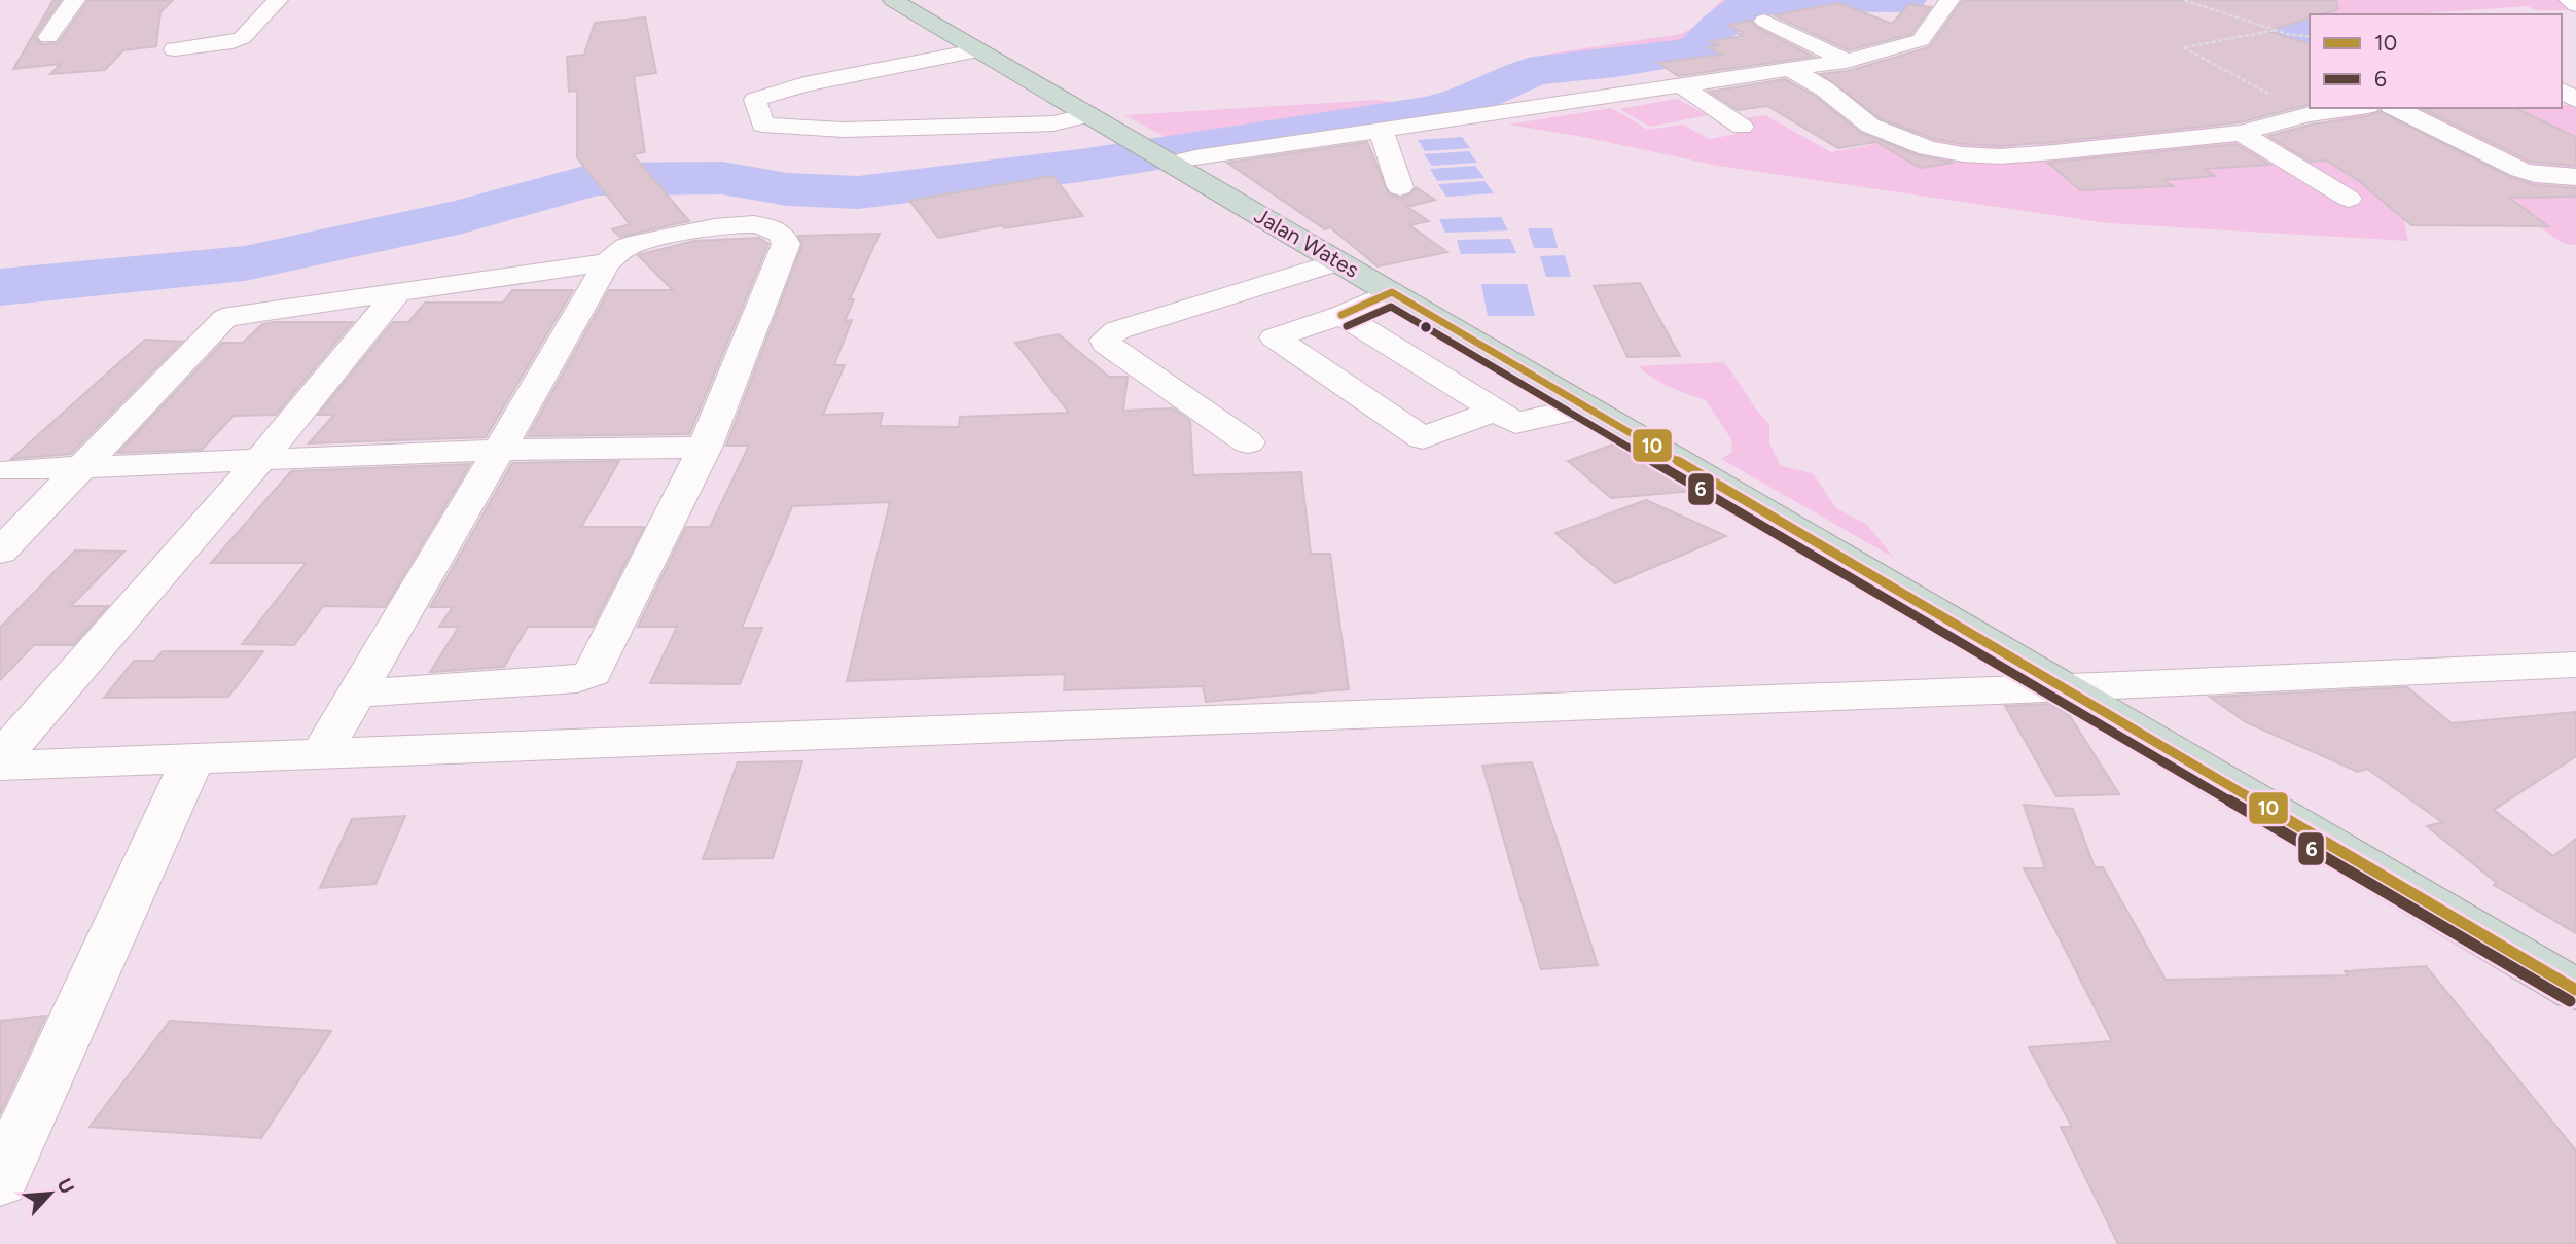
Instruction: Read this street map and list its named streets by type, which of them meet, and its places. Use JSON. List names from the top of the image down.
{
  "streets": {
    "highway": ["Jalan Wates"]
  },
  "lines": ["transit line 10", "transit line 6"],
  "legend": ["10", "6"],
  "north": "top right"
}
